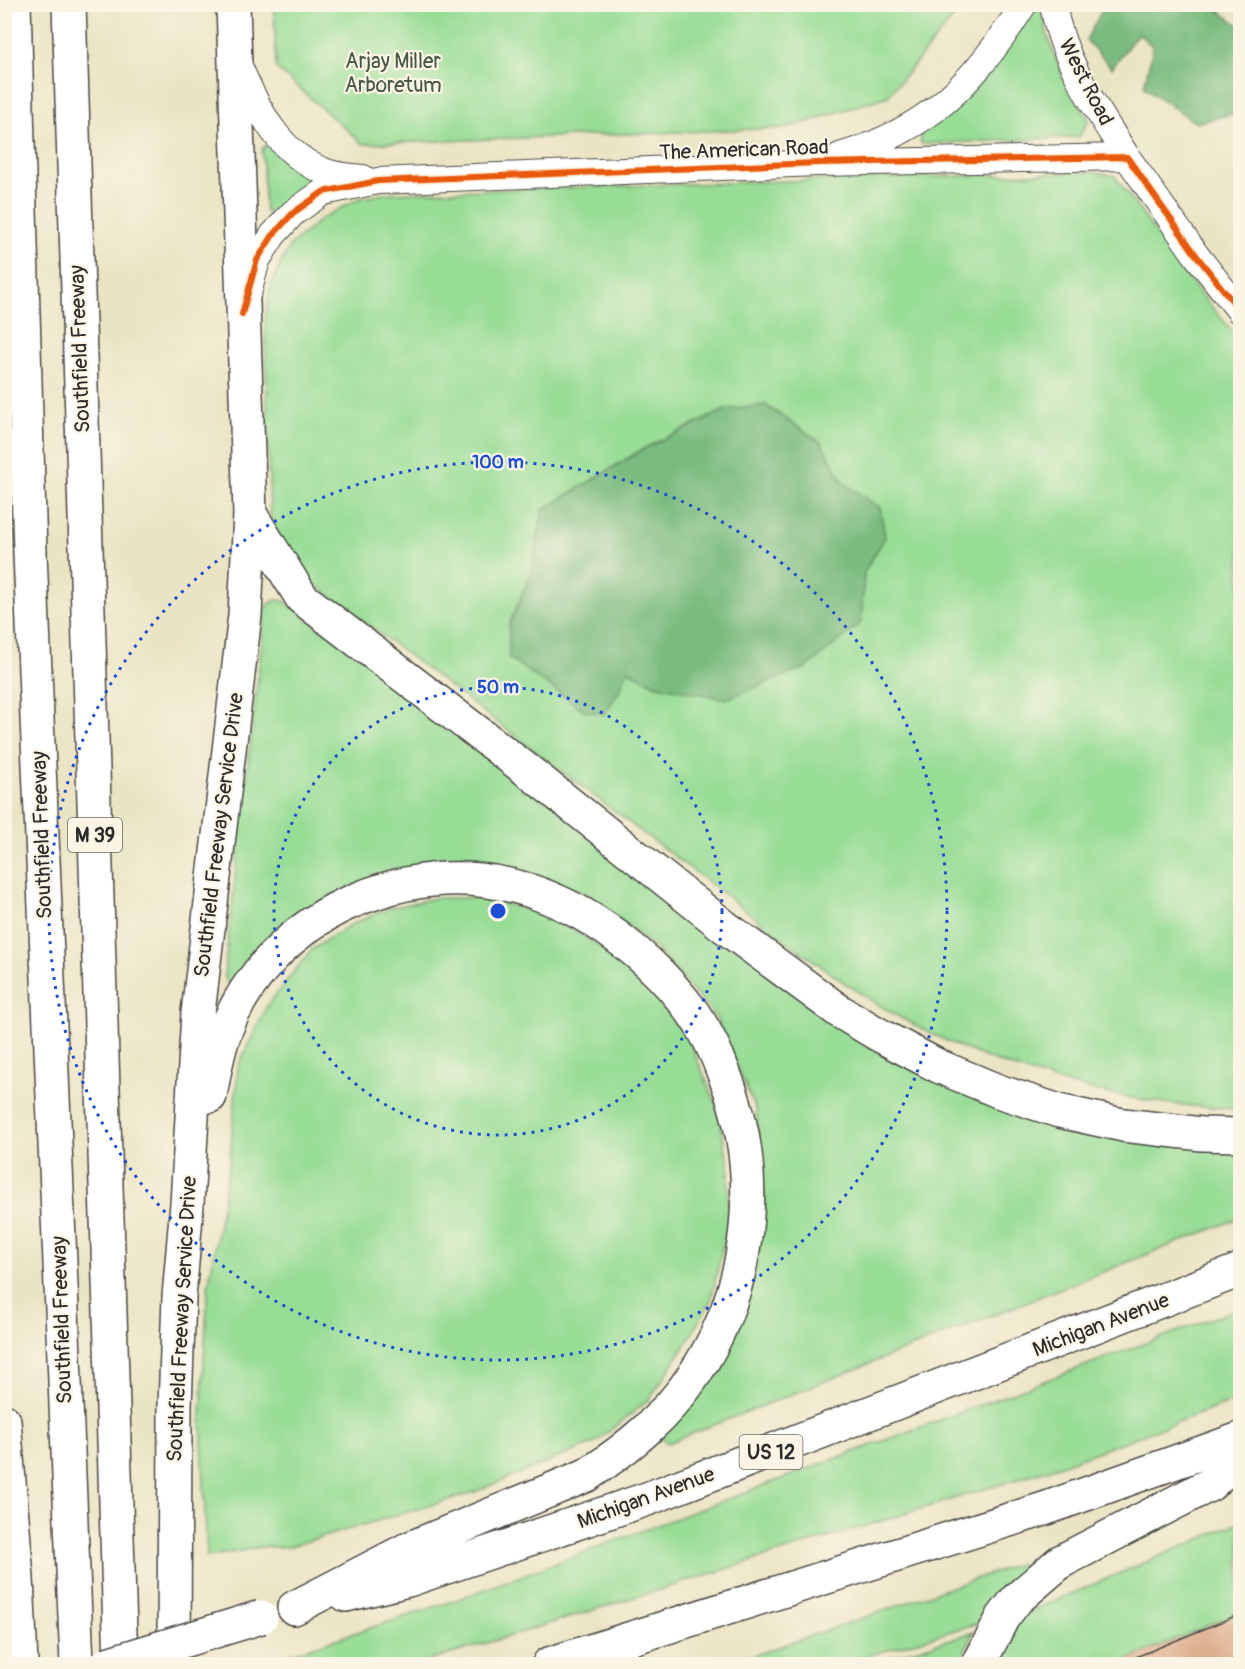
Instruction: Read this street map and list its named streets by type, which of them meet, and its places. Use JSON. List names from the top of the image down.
{
  "streets": {
    "main road": [
      "Southfield Freeway",
      "M 39",
      "Southfield Freeway Service Drive",
      "Michigan Avenue",
      "US 12"
    ],
    "street": ["West Road", "The American Road"]
  },
  "crossings": [
    ["West Road", "The American Road"],
    ["The American Road", "Southfield Freeway Service Drive"]
  ],
  "parks": ["Arjay Miller Arboretum"],
  "rings": ["100 m", "50 m"]
}
